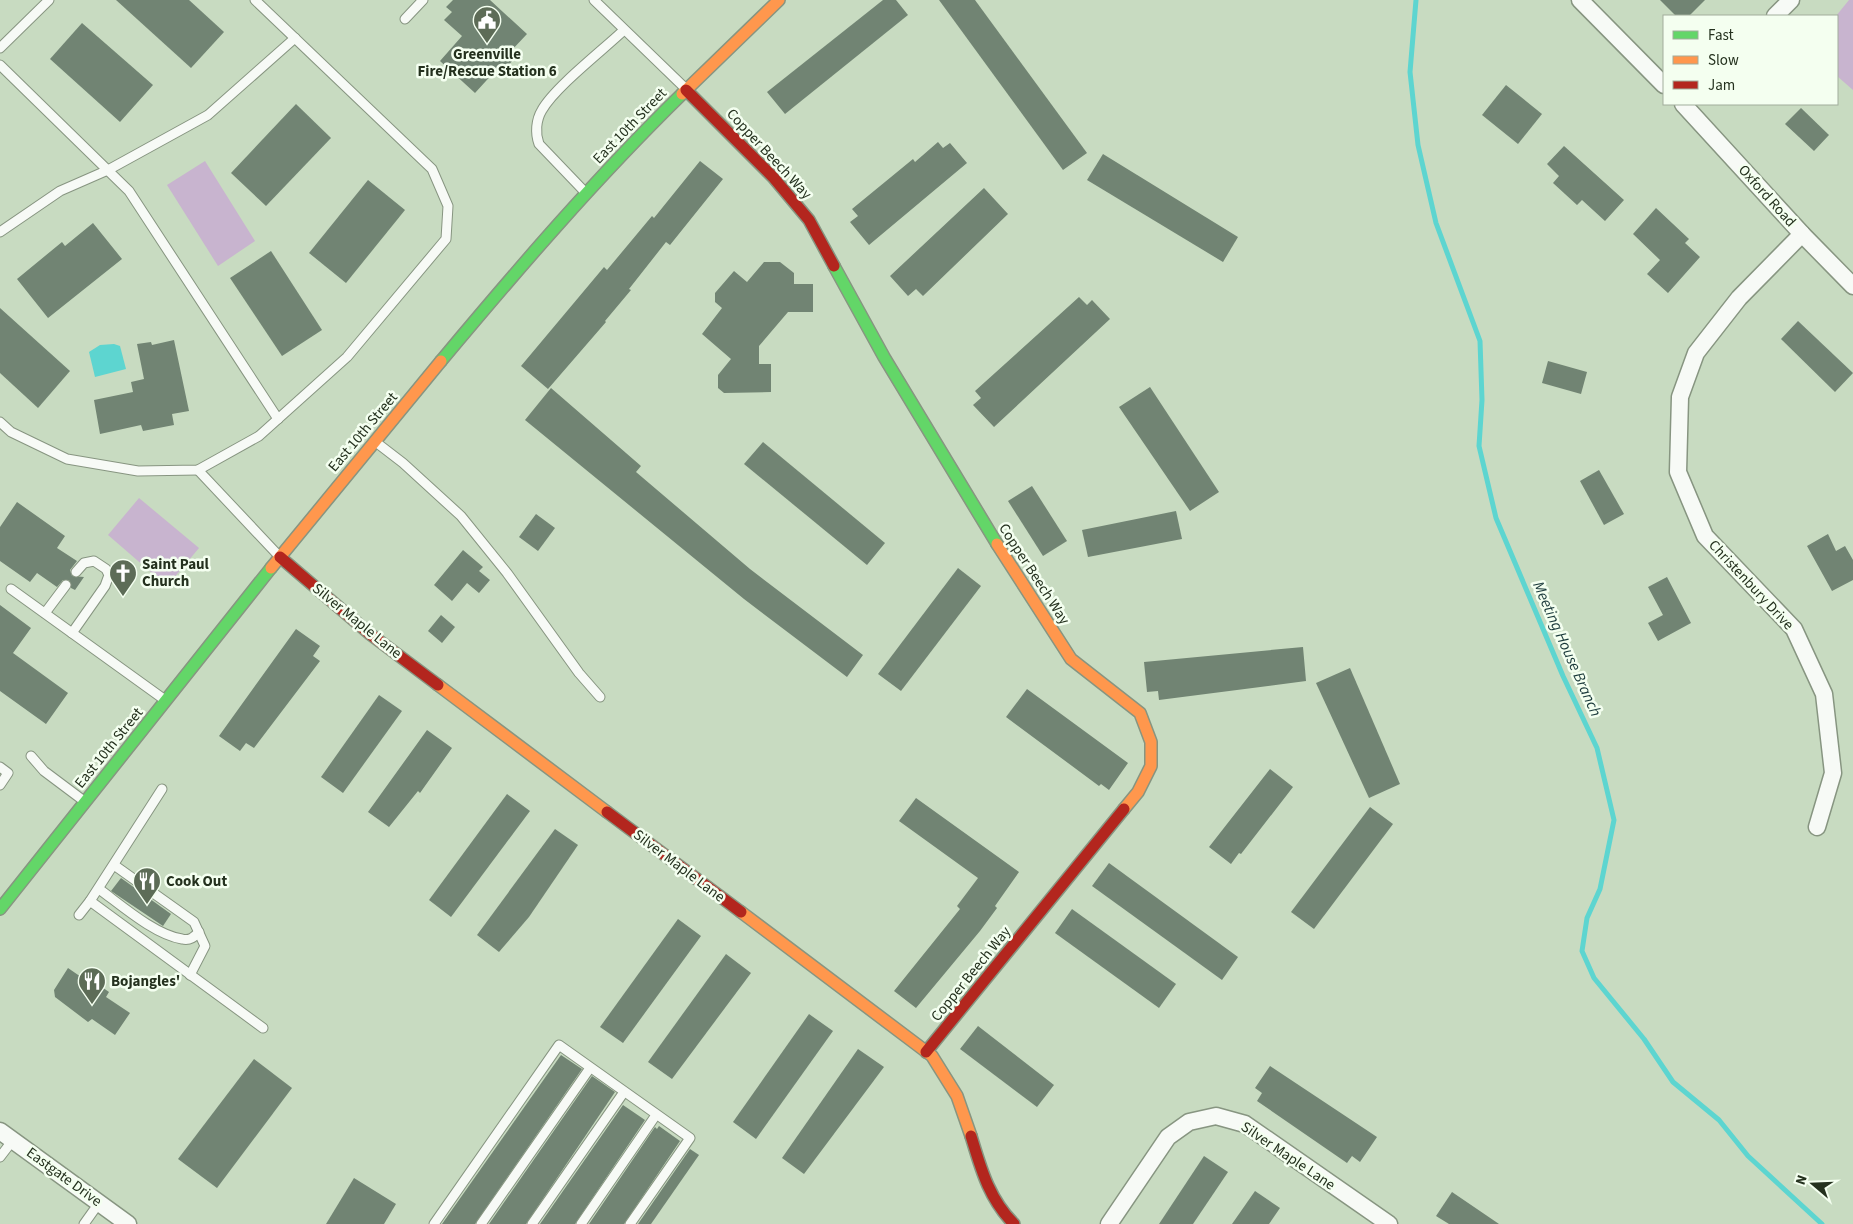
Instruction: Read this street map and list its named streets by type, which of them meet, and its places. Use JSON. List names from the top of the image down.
{
  "streets": {
    "street": [
      "East 10th Street",
      "Copper Beech Way",
      "Oxford Road",
      "Christenbury Drive",
      "Silver Maple Lane",
      "Eastgate Drive"
    ]
  },
  "crossings": [
    ["East 10th Street", "Copper Beech Way"],
    ["East 10th Street", "Silver Maple Lane"],
    ["Copper Beech Way", "Silver Maple Lane"],
    ["Oxford Road", "Christenbury Drive"]
  ],
  "water": ["Meeting House Branch"],
  "places": {
    "public building": ["Greenville Fire/Rescue Station 6"],
    "church": ["Saint Paul Church"],
    "restaurant": ["Cook Out", "Bojangles'"]
  },
  "legend": ["Fast", "Slow", "Jam"],
  "north": "left"
}
